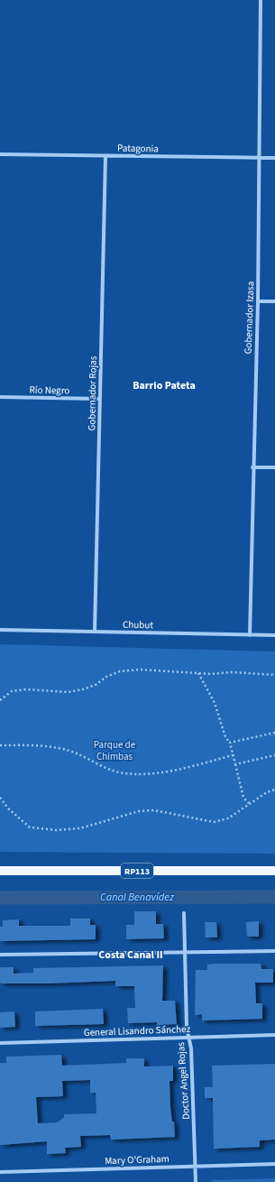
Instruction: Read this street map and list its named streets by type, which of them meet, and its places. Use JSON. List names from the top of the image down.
{
  "streets": {
    "main road": ["RP113"],
    "street": [
      "Patagonia",
      "Gobernador Izasa",
      "Río Negro",
      "Gobernador Rojas",
      "Chubut",
      "General Lisandro Sánchez",
      "Doctor Angel Rojas",
      "Mary O'Graham"
    ]
  },
  "crossings": [
    ["Patagonia", "Gobernador Izasa"],
    ["Patagonia", "Gobernador Rojas"],
    ["Gobernador Izasa", "Chubut"],
    ["Río Negro", "Gobernador Rojas"],
    ["Gobernador Rojas", "Chubut"],
    ["General Lisandro Sánchez", "Doctor Angel Rojas"],
    ["Doctor Angel Rojas", "Mary O'Graham"]
  ],
  "districts": ["Barrio Pateta", "Costa Canal II"],
  "water": ["Canal Benavídez"],
  "parks": ["Parque de Chimbas"]
}
